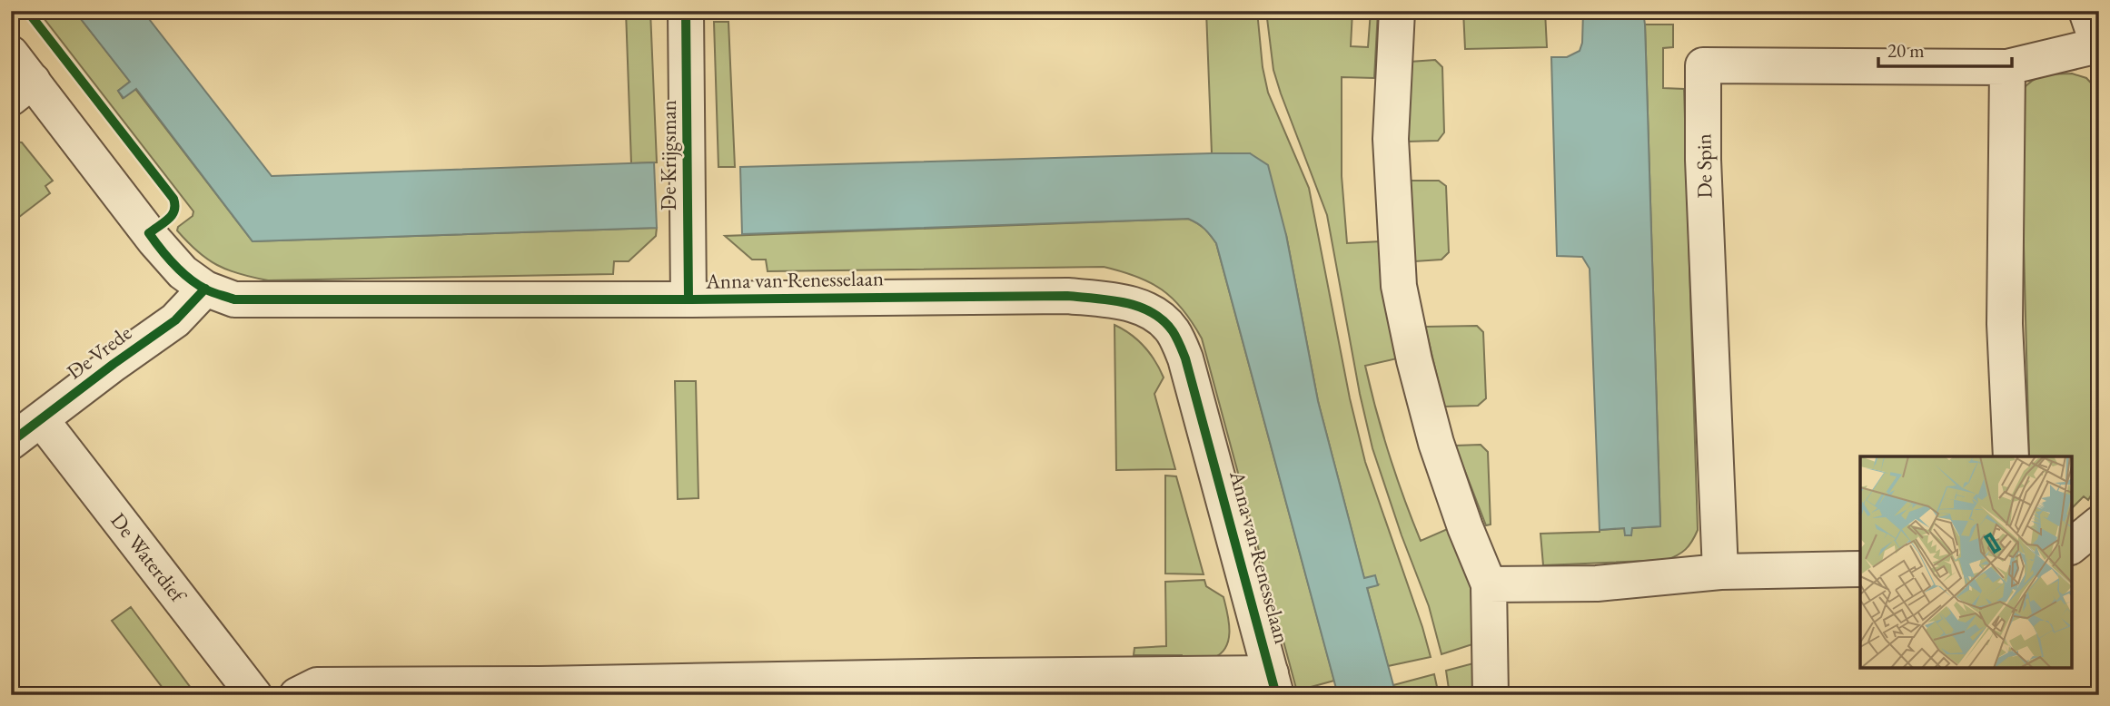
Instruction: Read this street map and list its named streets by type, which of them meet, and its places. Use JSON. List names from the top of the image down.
{
  "streets": {
    "street": [
      "De Krijgsman",
      "De Spin",
      "Anna van Renesselaan",
      "De Vrede",
      "De Waterdief"
    ]
  },
  "crossings": [
    ["De Krijgsman", "Anna van Renesselaan"],
    ["Anna van Renesselaan", "De Vrede"],
    ["De Vrede", "De Waterdief"]
  ],
  "scale_bar": "20 m"
}
